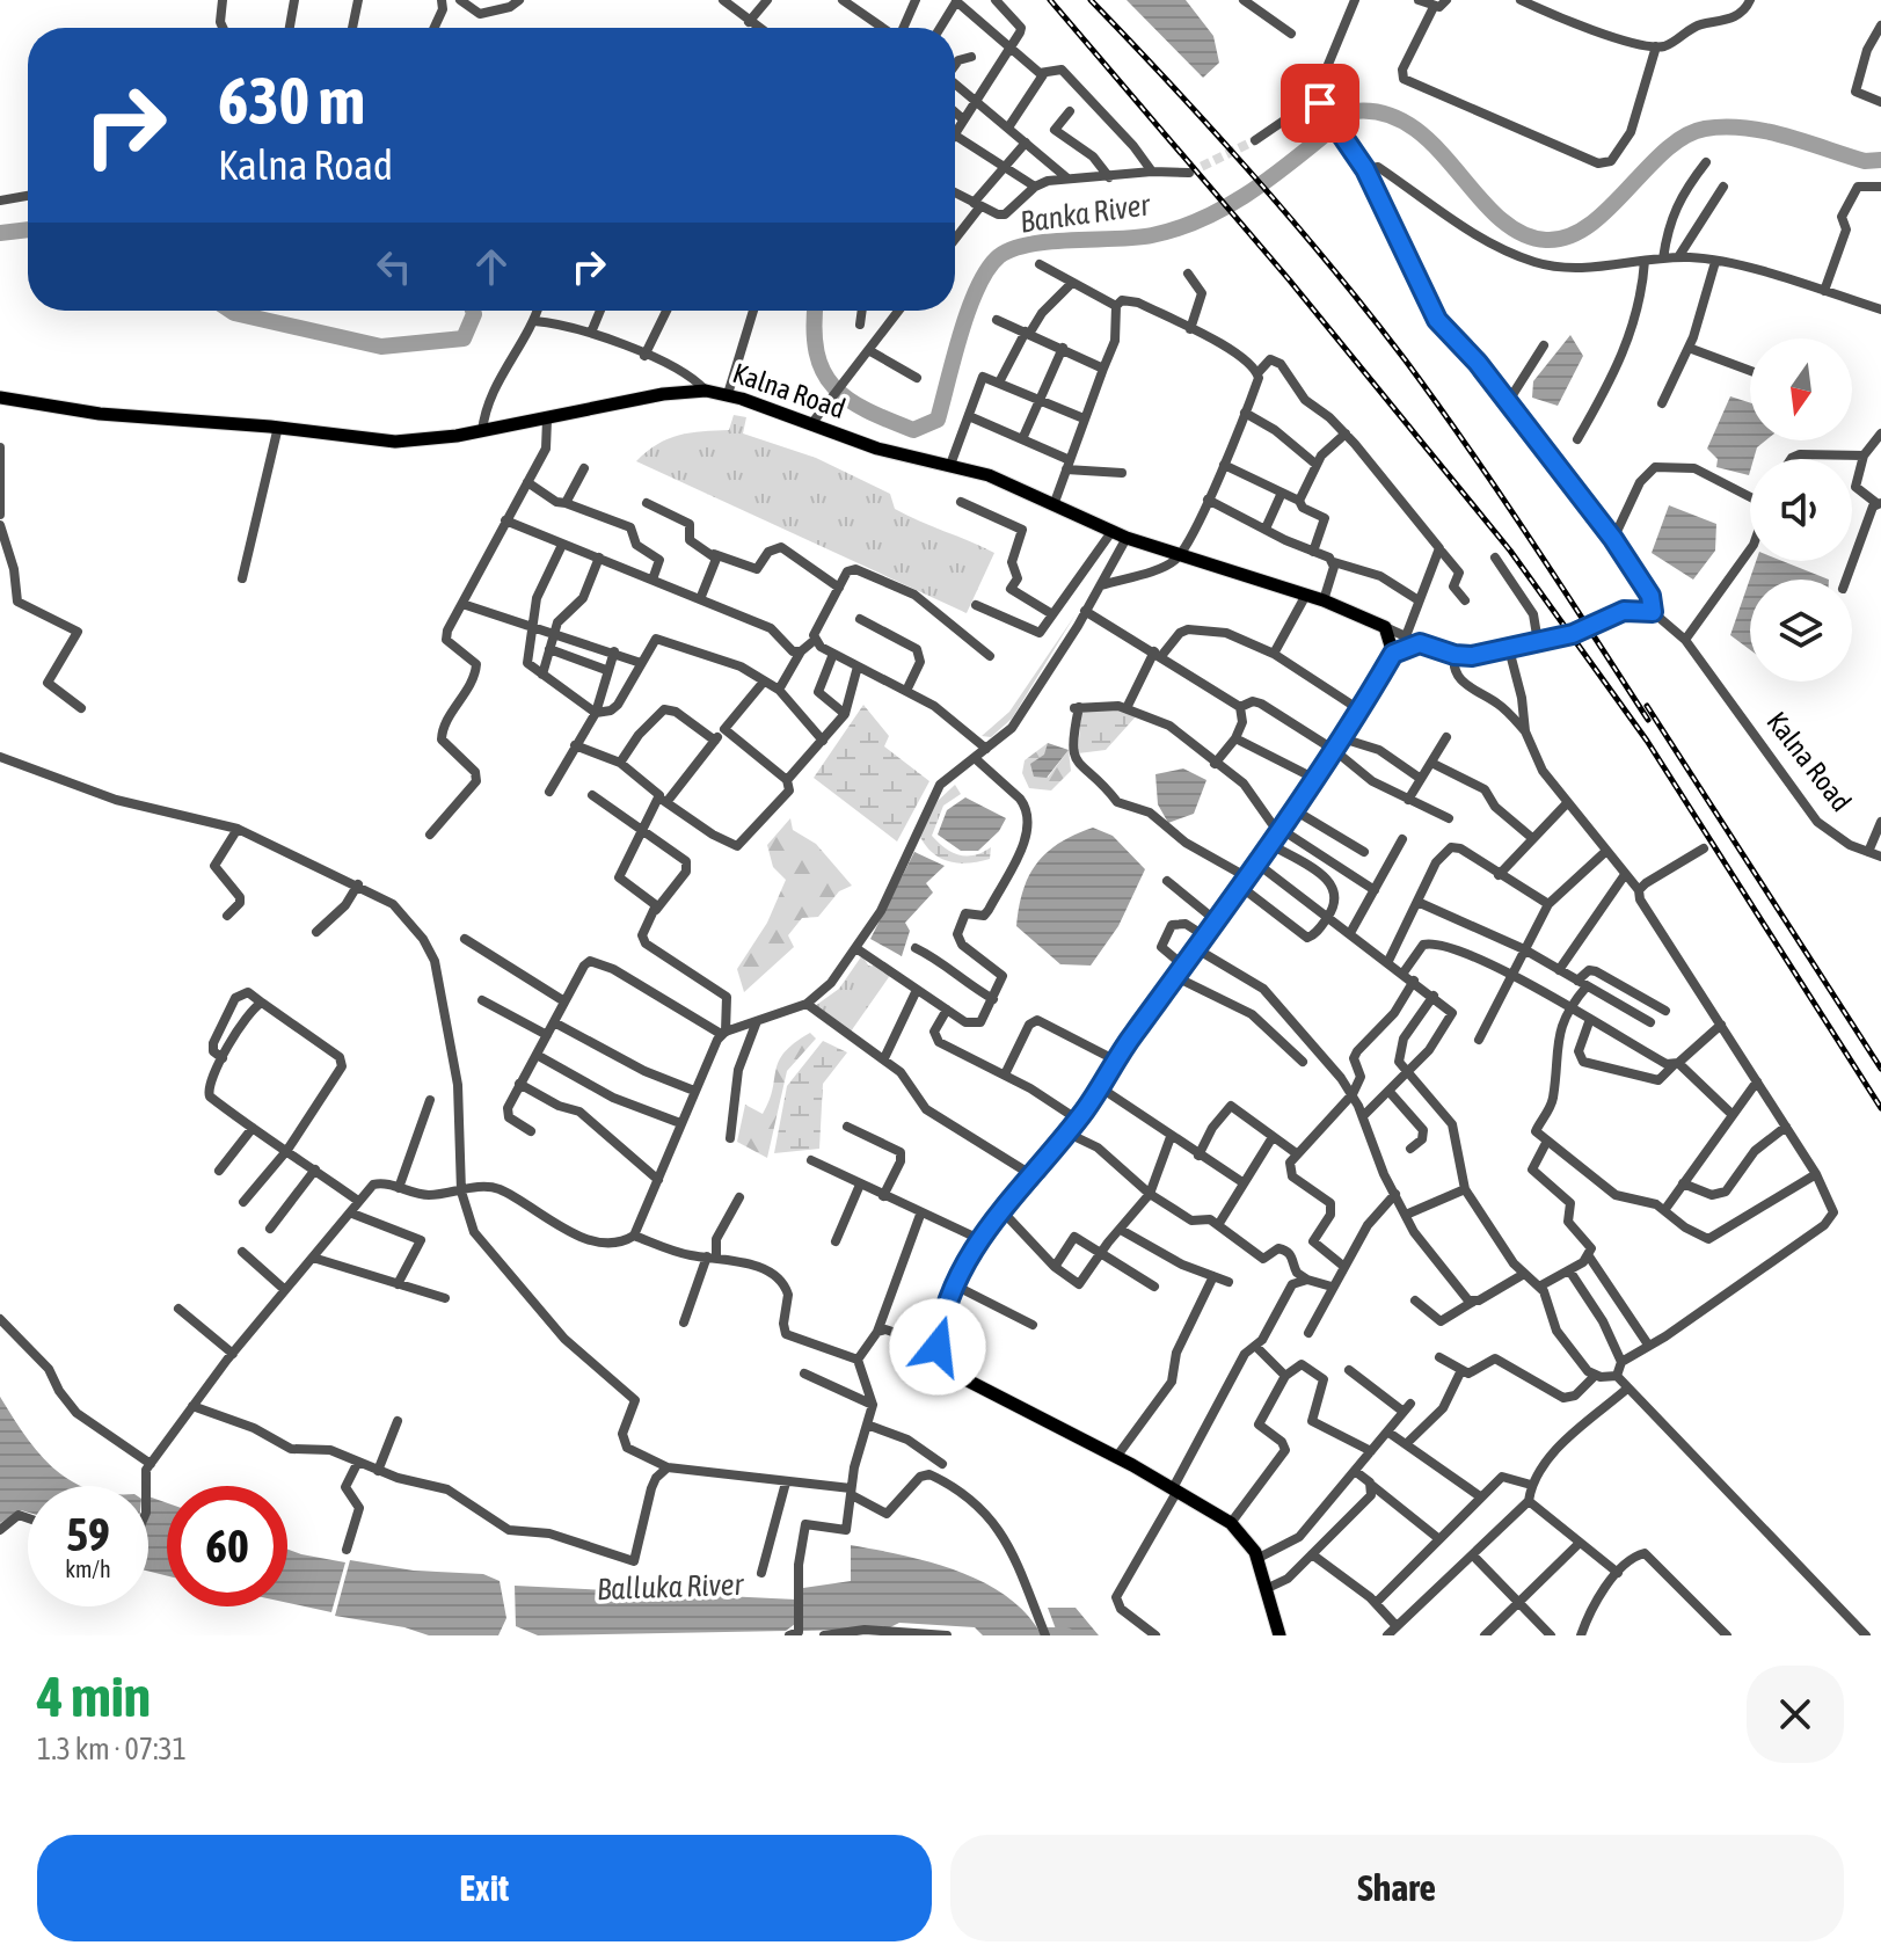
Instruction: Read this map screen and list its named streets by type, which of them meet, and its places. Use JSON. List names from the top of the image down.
{
  "streets": {
    "main road": ["Kalna Road"]
  },
  "water": ["Banka River", "Balluka River"],
  "north": "bottom",
  "page": {
    "turn": ["630 m", "Kalna Road"],
    "speed": "59 km/h",
    "limit": "60",
    "heading": ["4 min", "1.3 km · 07:31"],
    "buttons": ["Exit", "Share"]
  }
}
